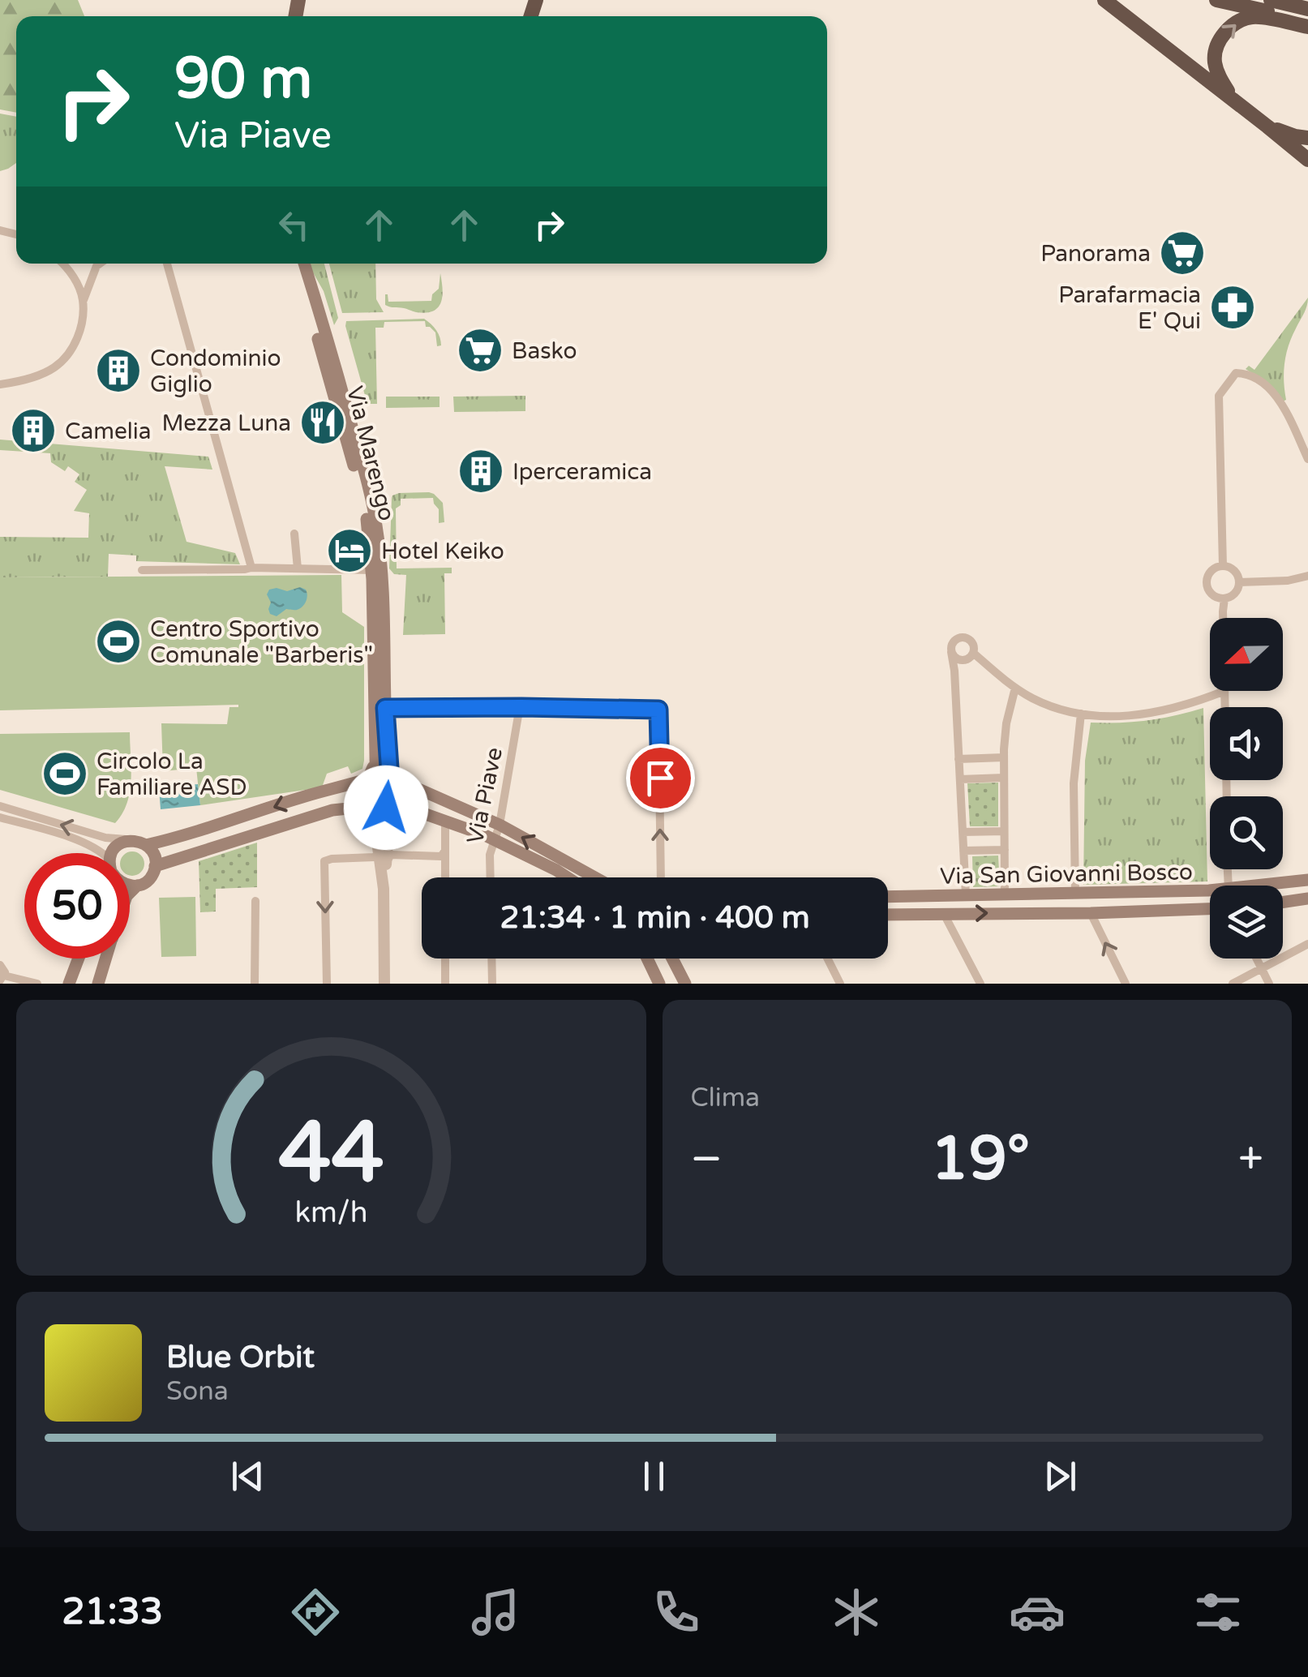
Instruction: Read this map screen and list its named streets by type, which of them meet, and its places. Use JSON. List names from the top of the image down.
{
  "streets": {
    "main road": ["Via Marengo", "Via San Giovanni Bosco"],
    "street": ["Via Piave"]
  },
  "places": {
    "supermarket": ["Panorama", "Basko"],
    "pharmacy": ["Parafarmacia E' Qui"],
    "building": ["Condominio Giglio", "Camelia", "Iperceramica"],
    "restaurant": ["Mezza Luna"],
    "hotel": ["Hotel Keiko"],
    "sports": ["Centro Sportivo Comunale \"Barberis\"", "Circolo La Familiare ASD"]
  },
  "north": "left",
  "page": {
    "turn": ["90 m", "Via Piave"],
    "limit": "50",
    "trip": "21:34 · 1 min · 400 m",
    "tile": "Clima",
    "heat": ["−", "19°", "+"],
    "song": ["Blue Orbit", "Sona"],
    "tabs": "21:33",
    "gauge": ["44", "km/h"]
  }
}
